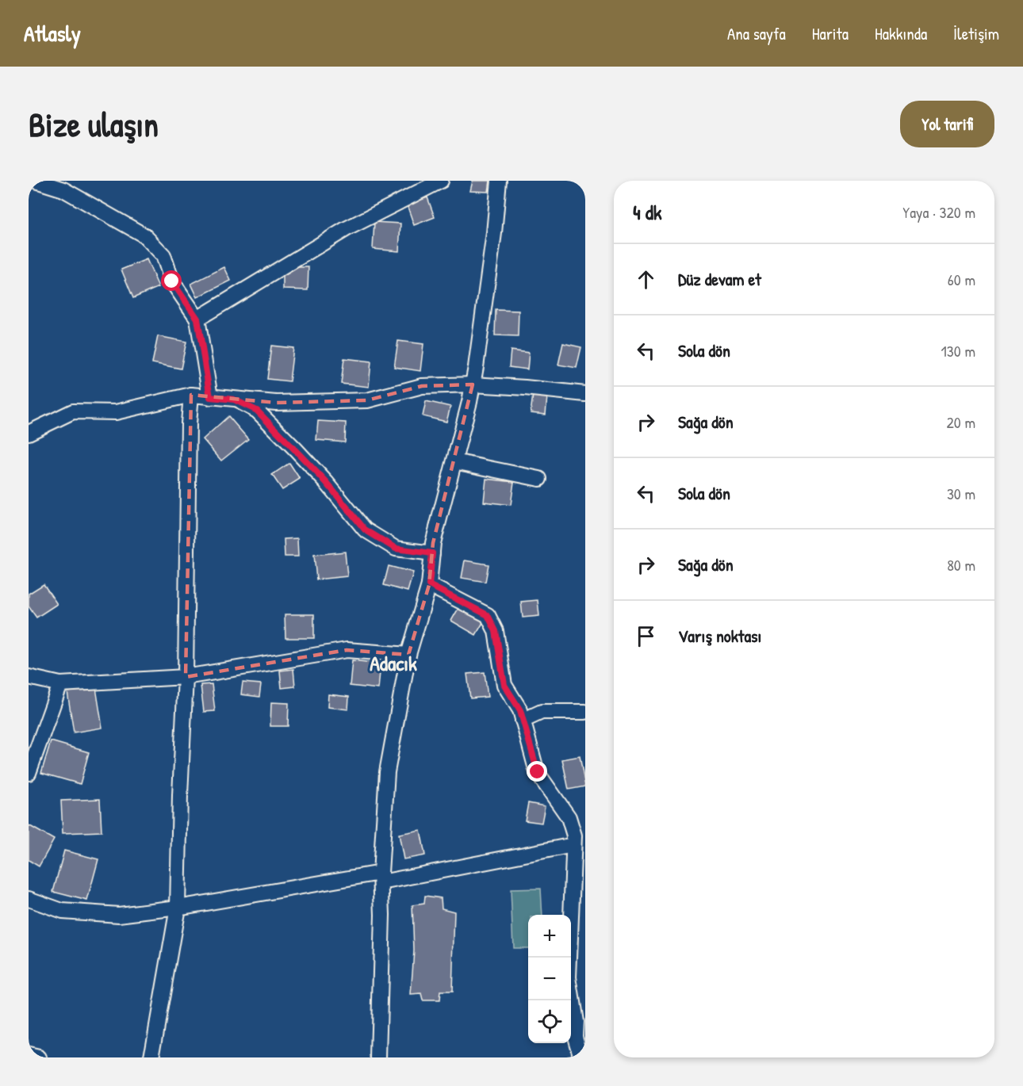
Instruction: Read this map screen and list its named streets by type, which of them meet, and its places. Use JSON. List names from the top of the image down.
{
  "districts": ["Adacık"],
  "page": {
    "header": "Atlasly",
    "nav": [
      "Ana sayfa",
      "Harita",
      "Hakkında",
      "İletişim"
    ],
    "buttons": "Yol tarifi",
    "title": "Bize ulaşın",
    "heading": ["4 dk", "Yaya · 320 m"],
    "list": [
      ["Düz devam et", "60 m"],
      ["Sola dön", "130 m"],
      ["Sağa dön", "20 m"],
      ["Sola dön", "30 m"],
      ["Sağa dön", "80 m"],
      "Varış noktası"
    ],
    "map_buttons": ["+", "−"]
  }
}
